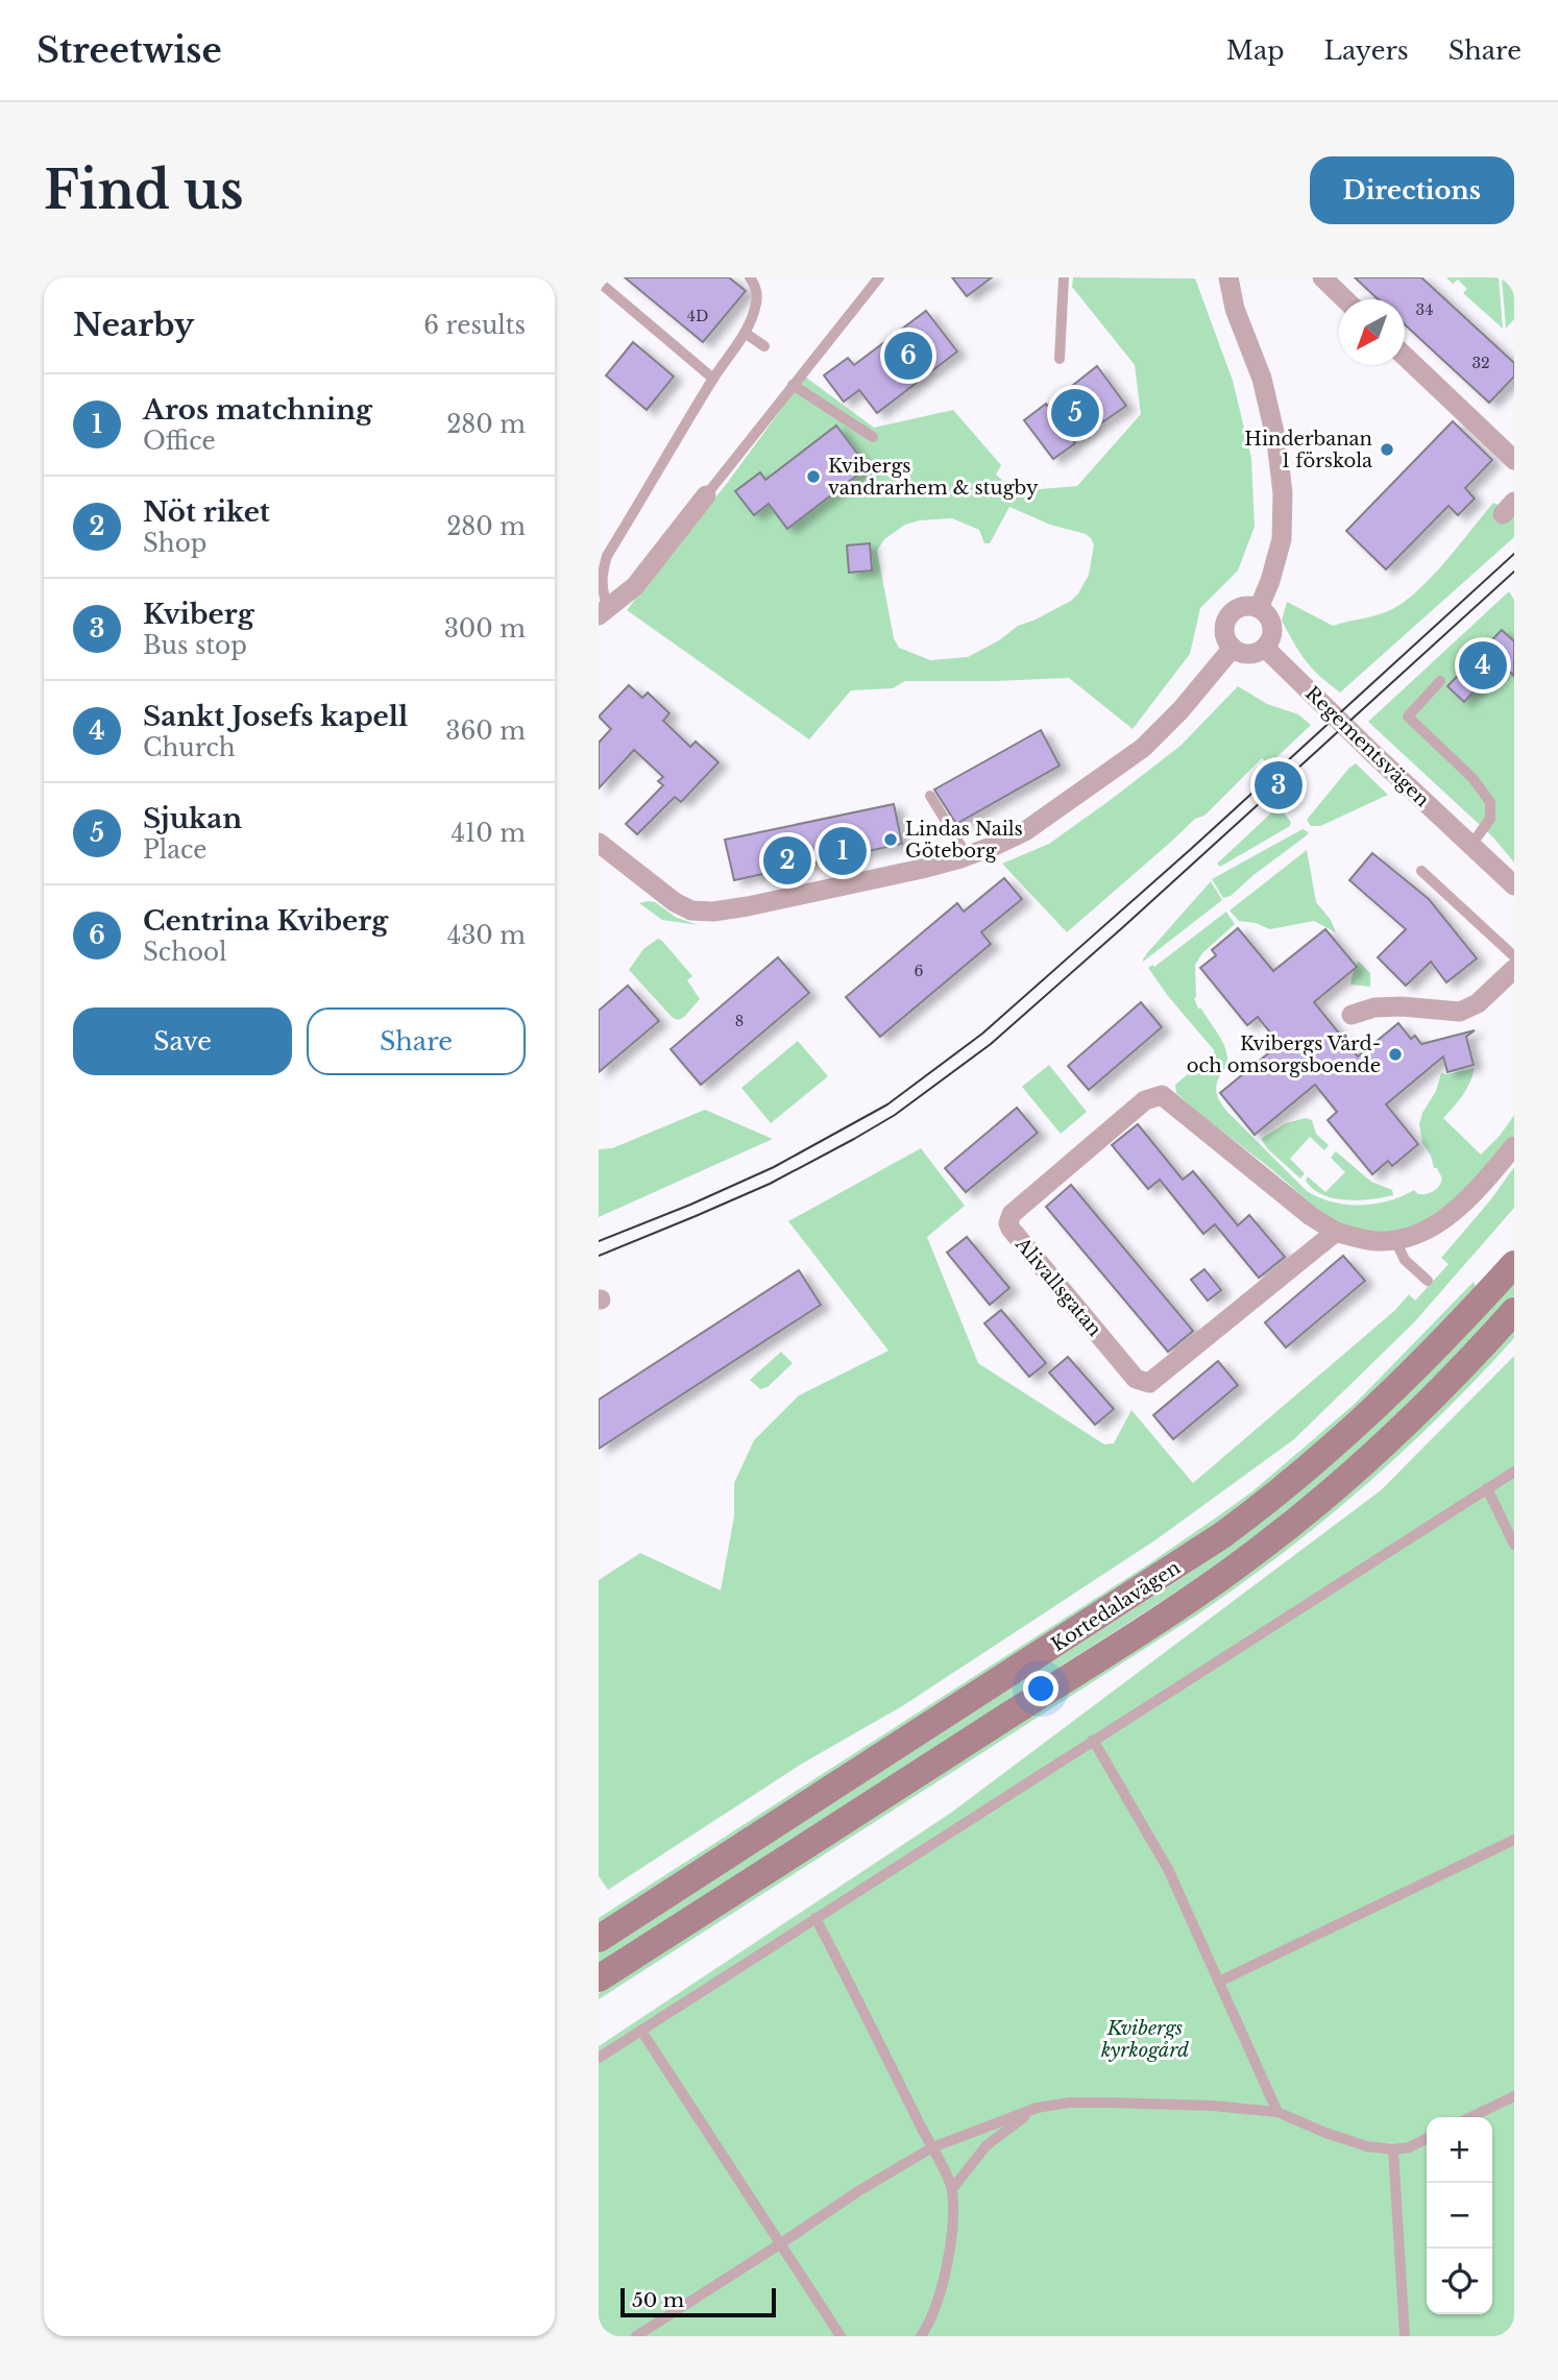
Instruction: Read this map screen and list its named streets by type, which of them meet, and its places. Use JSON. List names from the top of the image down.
{
  "streets": {
    "main road": ["Kortedalavägen"],
    "street": ["Regementsvägen", "Alivallsgatan"]
  },
  "parks": ["Kvibergs kyrkogård"],
  "places": [
    "Hinderbanan 1 förskola",
    "Kvibergs vandrarhem & stugby",
    "Lindas Nails Göteborg",
    "Kvibergs Vård- och omsorgsboende"
  ],
  "house_numbers": [
    "34",
    "4D",
    "32",
    "6",
    "8"
  ],
  "scale_bar": "50 m",
  "north": "bottom left",
  "page": {
    "header": "Streetwise",
    "nav": ["Map", "Layers", "Share"],
    "buttons": [
      "Directions",
      ["Save", "Share"]
    ],
    "title": "Find us",
    "heading": ["Nearby", "6 results"],
    "pins": [
      "6",
      "5",
      "4",
      "3",
      "1",
      "2"
    ],
    "list": [
      {
        "mark": "1",
        "name": "Aros matchning",
        "note": "Office",
        "value": "280 m"
      },
      {
        "mark": "2",
        "name": "Nöt riket",
        "note": "Shop",
        "value": "280 m"
      },
      {
        "mark": "3",
        "name": "Kviberg",
        "note": "Bus stop",
        "value": "300 m"
      },
      {
        "mark": "4",
        "name": "Sankt Josefs kapell",
        "note": "Church",
        "value": "360 m"
      },
      {
        "mark": "5",
        "name": "Sjukan",
        "note": "Place",
        "value": "410 m"
      },
      {
        "mark": "6",
        "name": "Centrina Kviberg",
        "note": "School",
        "value": "430 m"
      }
    ],
    "map_buttons": ["+", "−"],
    "scale": "50 m"
  }
}
